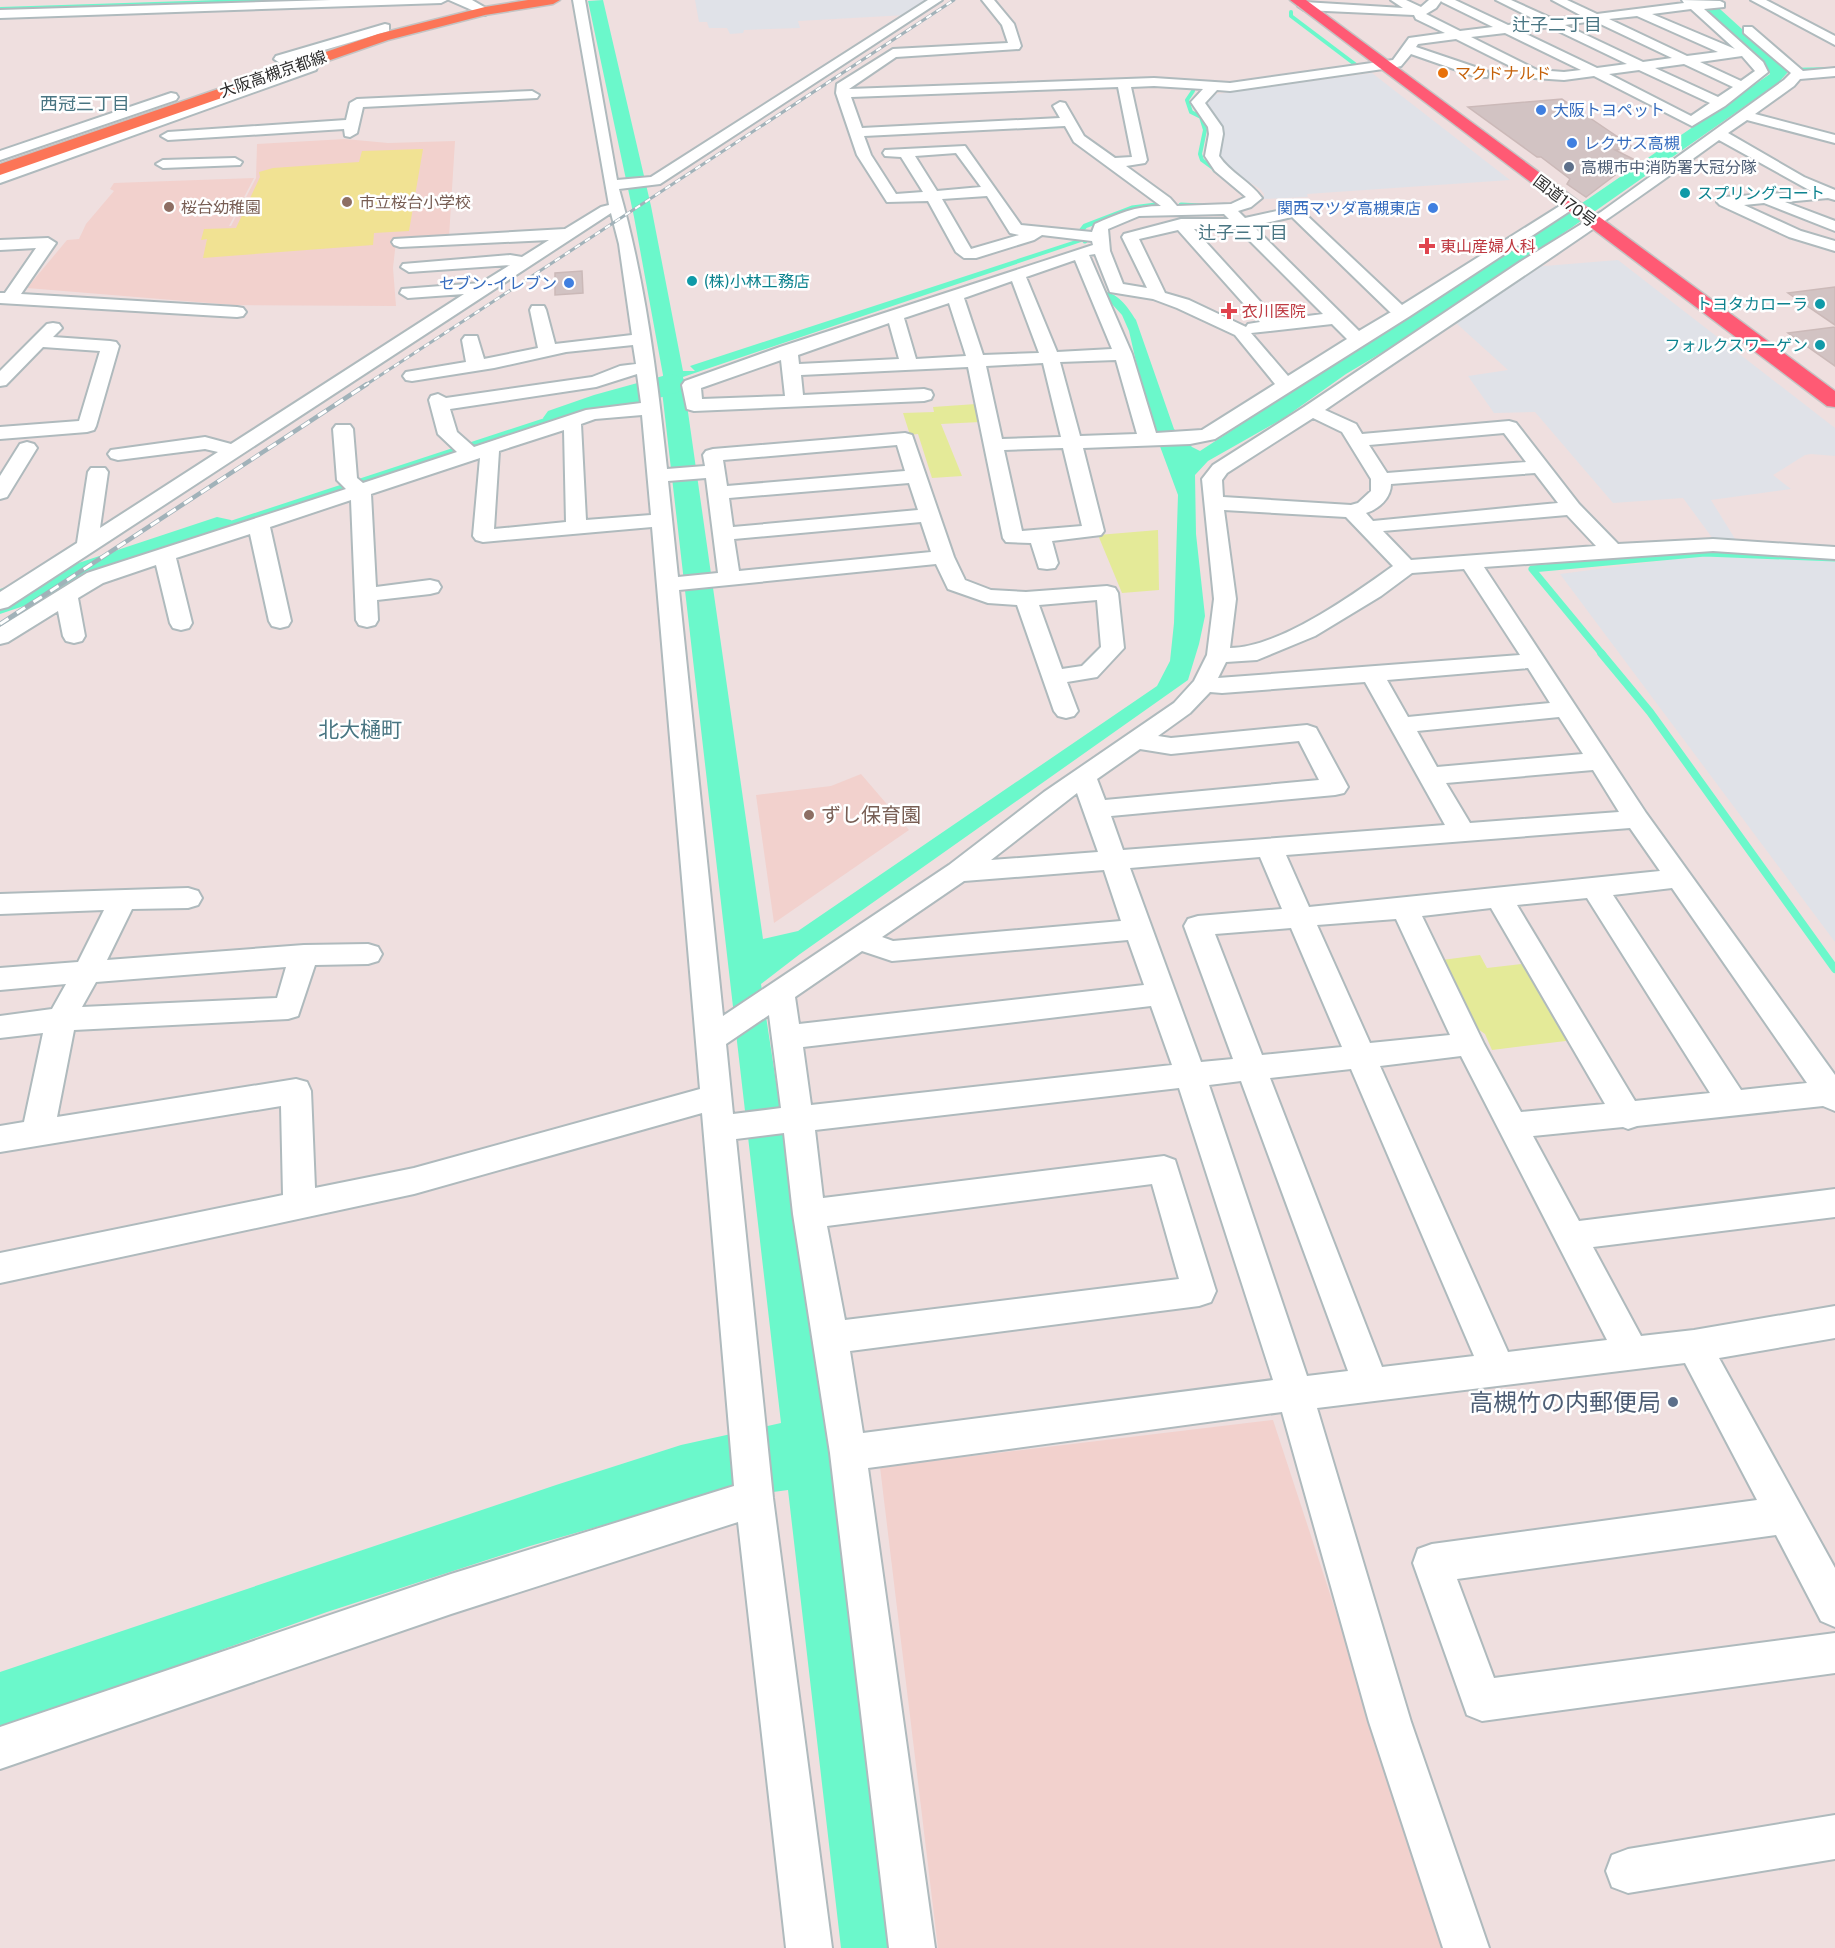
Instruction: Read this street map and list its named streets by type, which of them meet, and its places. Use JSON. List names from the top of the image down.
{
  "streets": {
    "highway": ["国道170号"],
    "main road": ["大阪高槻京都線"]
  },
  "districts": [
    "辻子二丁目",
    "西冠三丁目",
    "辻子三丁目",
    "北大樋町"
  ],
  "places": {
    "other": [
      "マクドナルド",
      "大阪トヨペット",
      "レクサス高槻",
      "高槻市中消防署大冠分隊",
      "スプリングコート",
      "市立桜台小学校",
      "桜台幼稚園",
      "関西マツダ高槻東店",
      "(株)小林工務店",
      "セブン-イレブン",
      "トヨタカローラ",
      "フォルクスワーゲン",
      "ずし保育園",
      "高槻竹の内郵便局"
    ],
    "health": ["東山産婦人科", "衣川医院"]
  }
}
